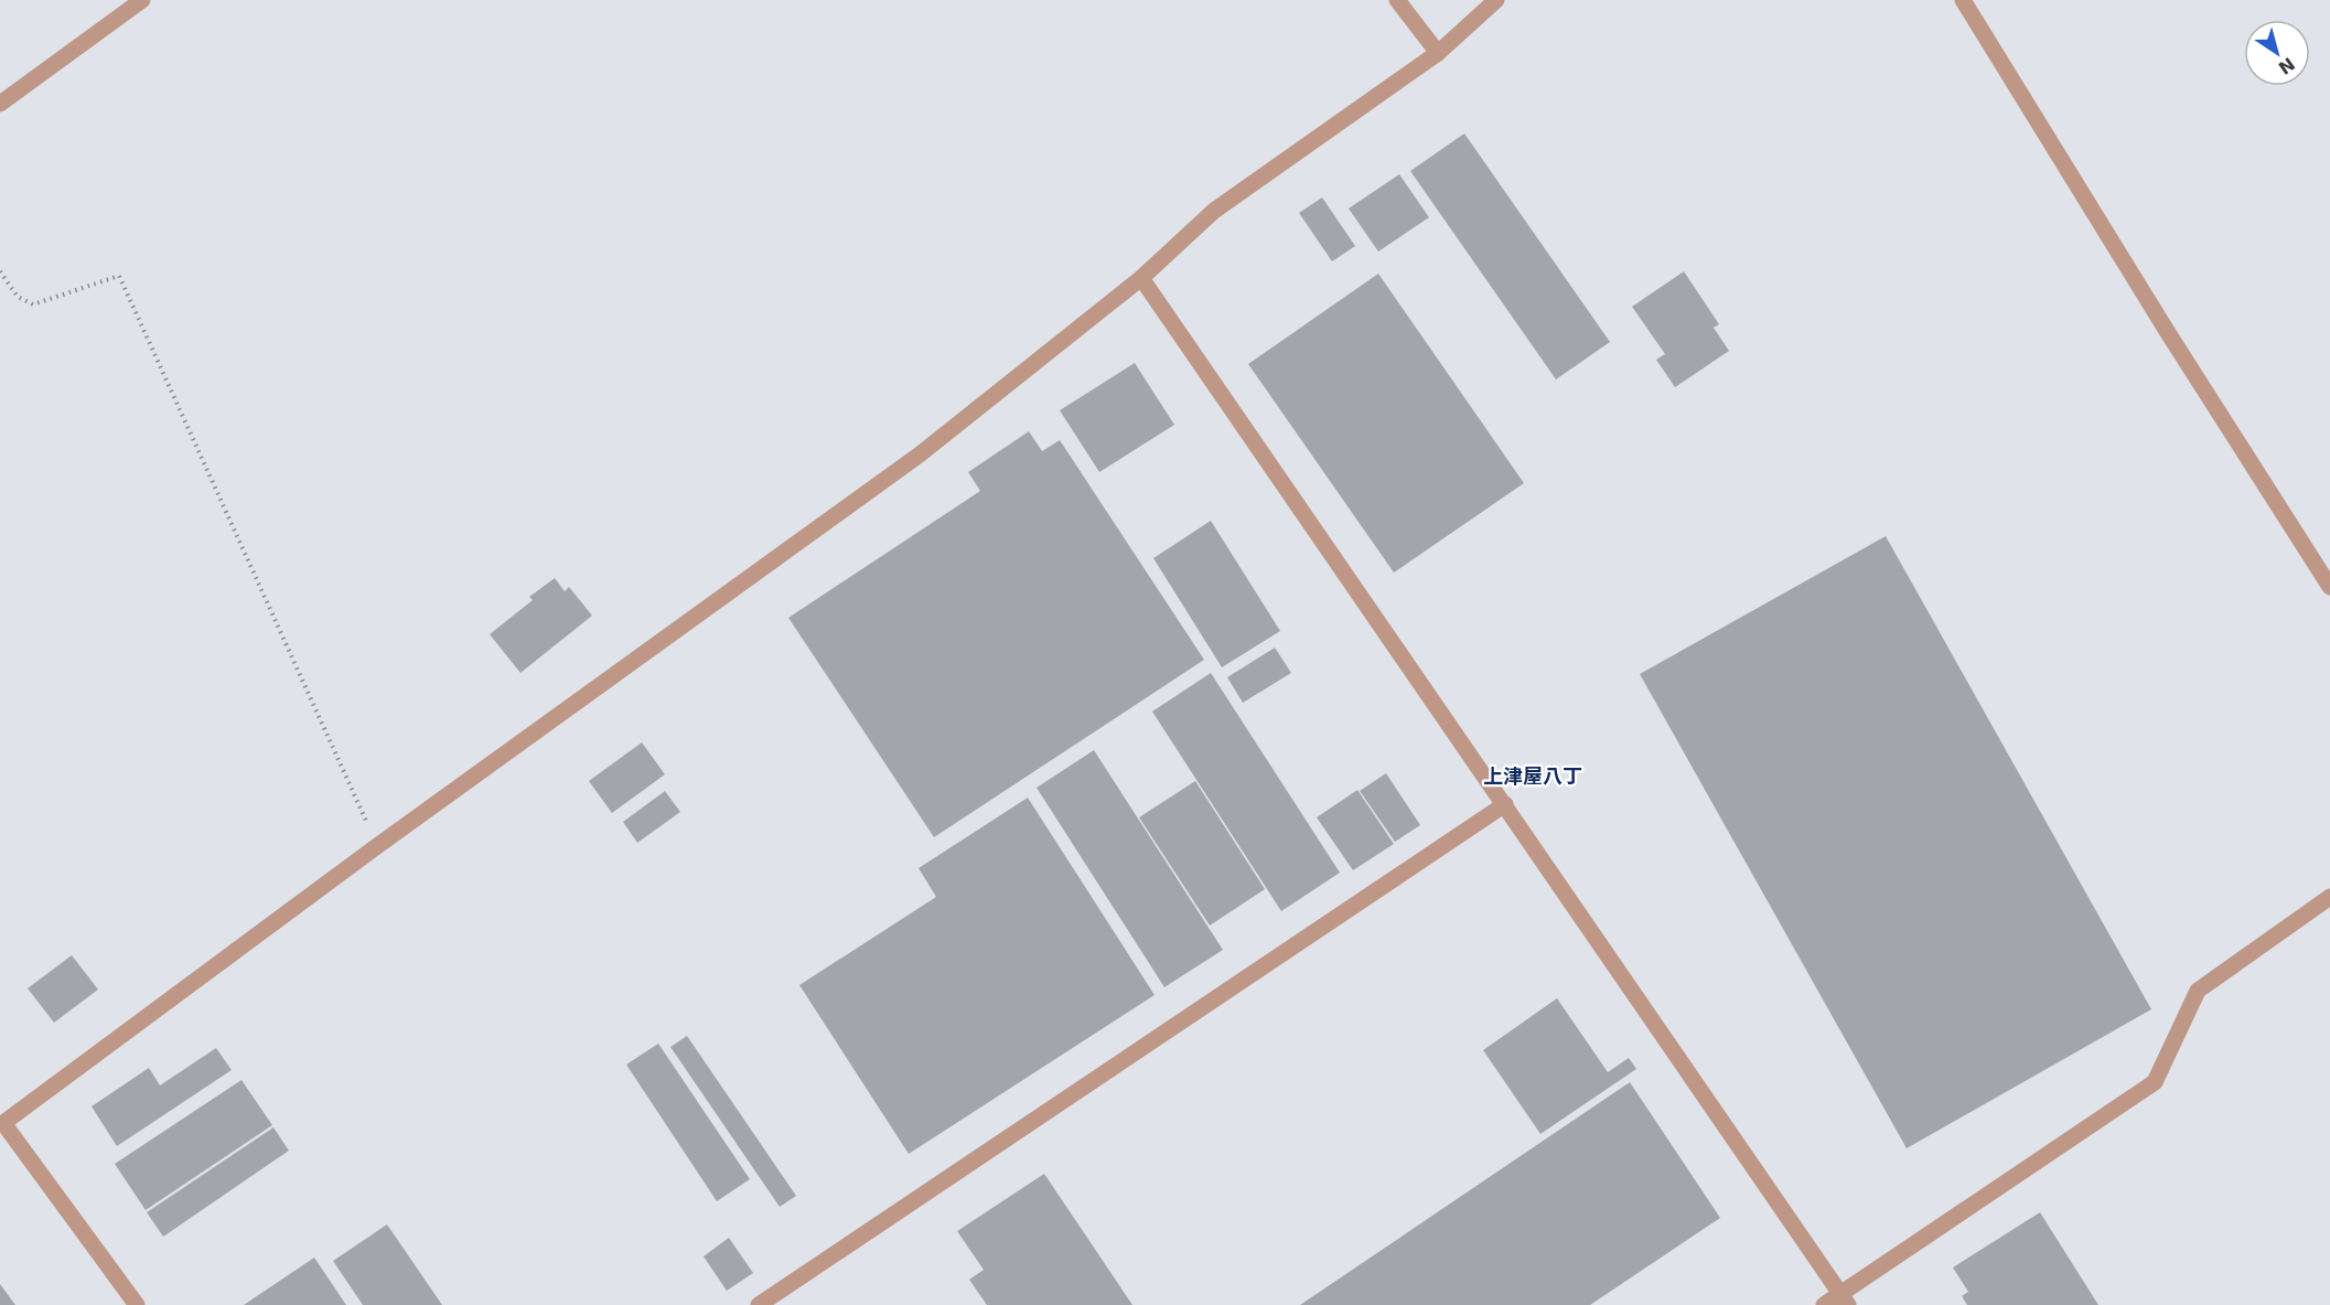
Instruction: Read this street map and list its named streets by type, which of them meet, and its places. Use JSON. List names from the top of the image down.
{
  "districts": ["上津屋八丁"],
  "north": "bottom right"
}
